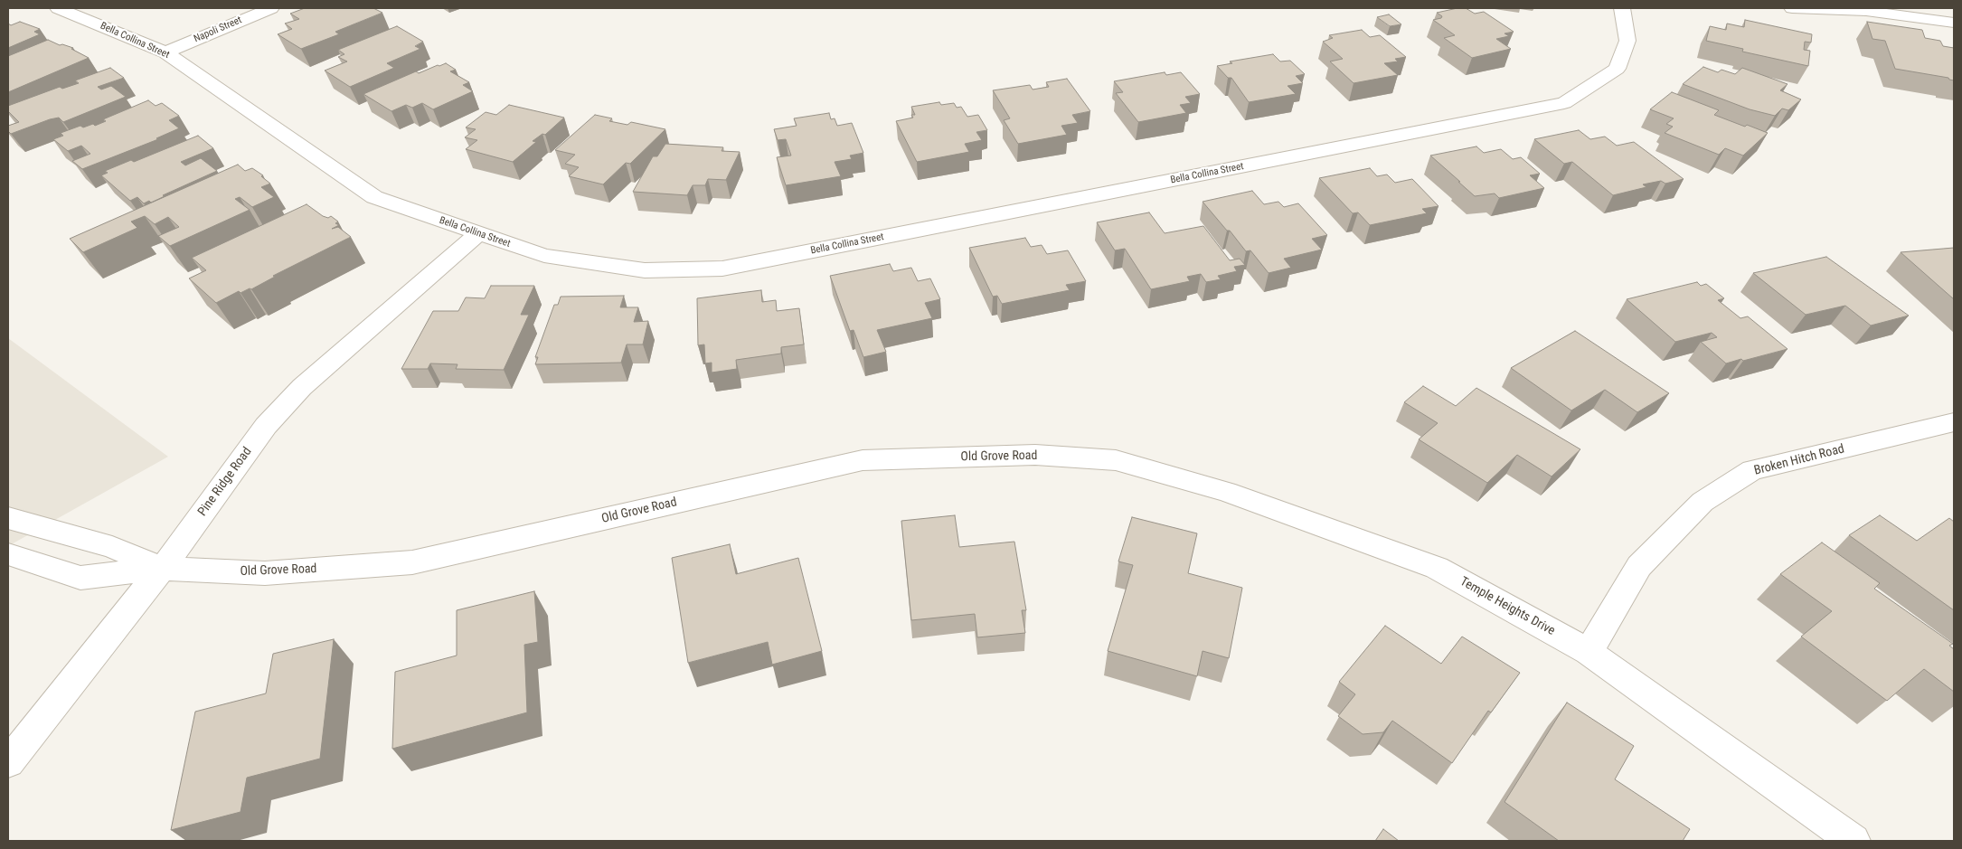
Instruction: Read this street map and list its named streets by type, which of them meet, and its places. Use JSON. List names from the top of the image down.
{
  "streets": {
    "street": [
      "Napoli Street",
      "Bella Collina Street",
      "Old Grove Road",
      "Broken Hitch Road",
      "Pine Ridge Road",
      "Temple Heights Drive"
    ]
  },
  "crossings": [
    ["Napoli Street", "Bella Collina Street"],
    ["Bella Collina Street", "Pine Ridge Road"],
    ["Old Grove Road", "Pine Ridge Road"],
    ["Old Grove Road", "Temple Heights Drive"],
    ["Broken Hitch Road", "Temple Heights Drive"]
  ]
}
